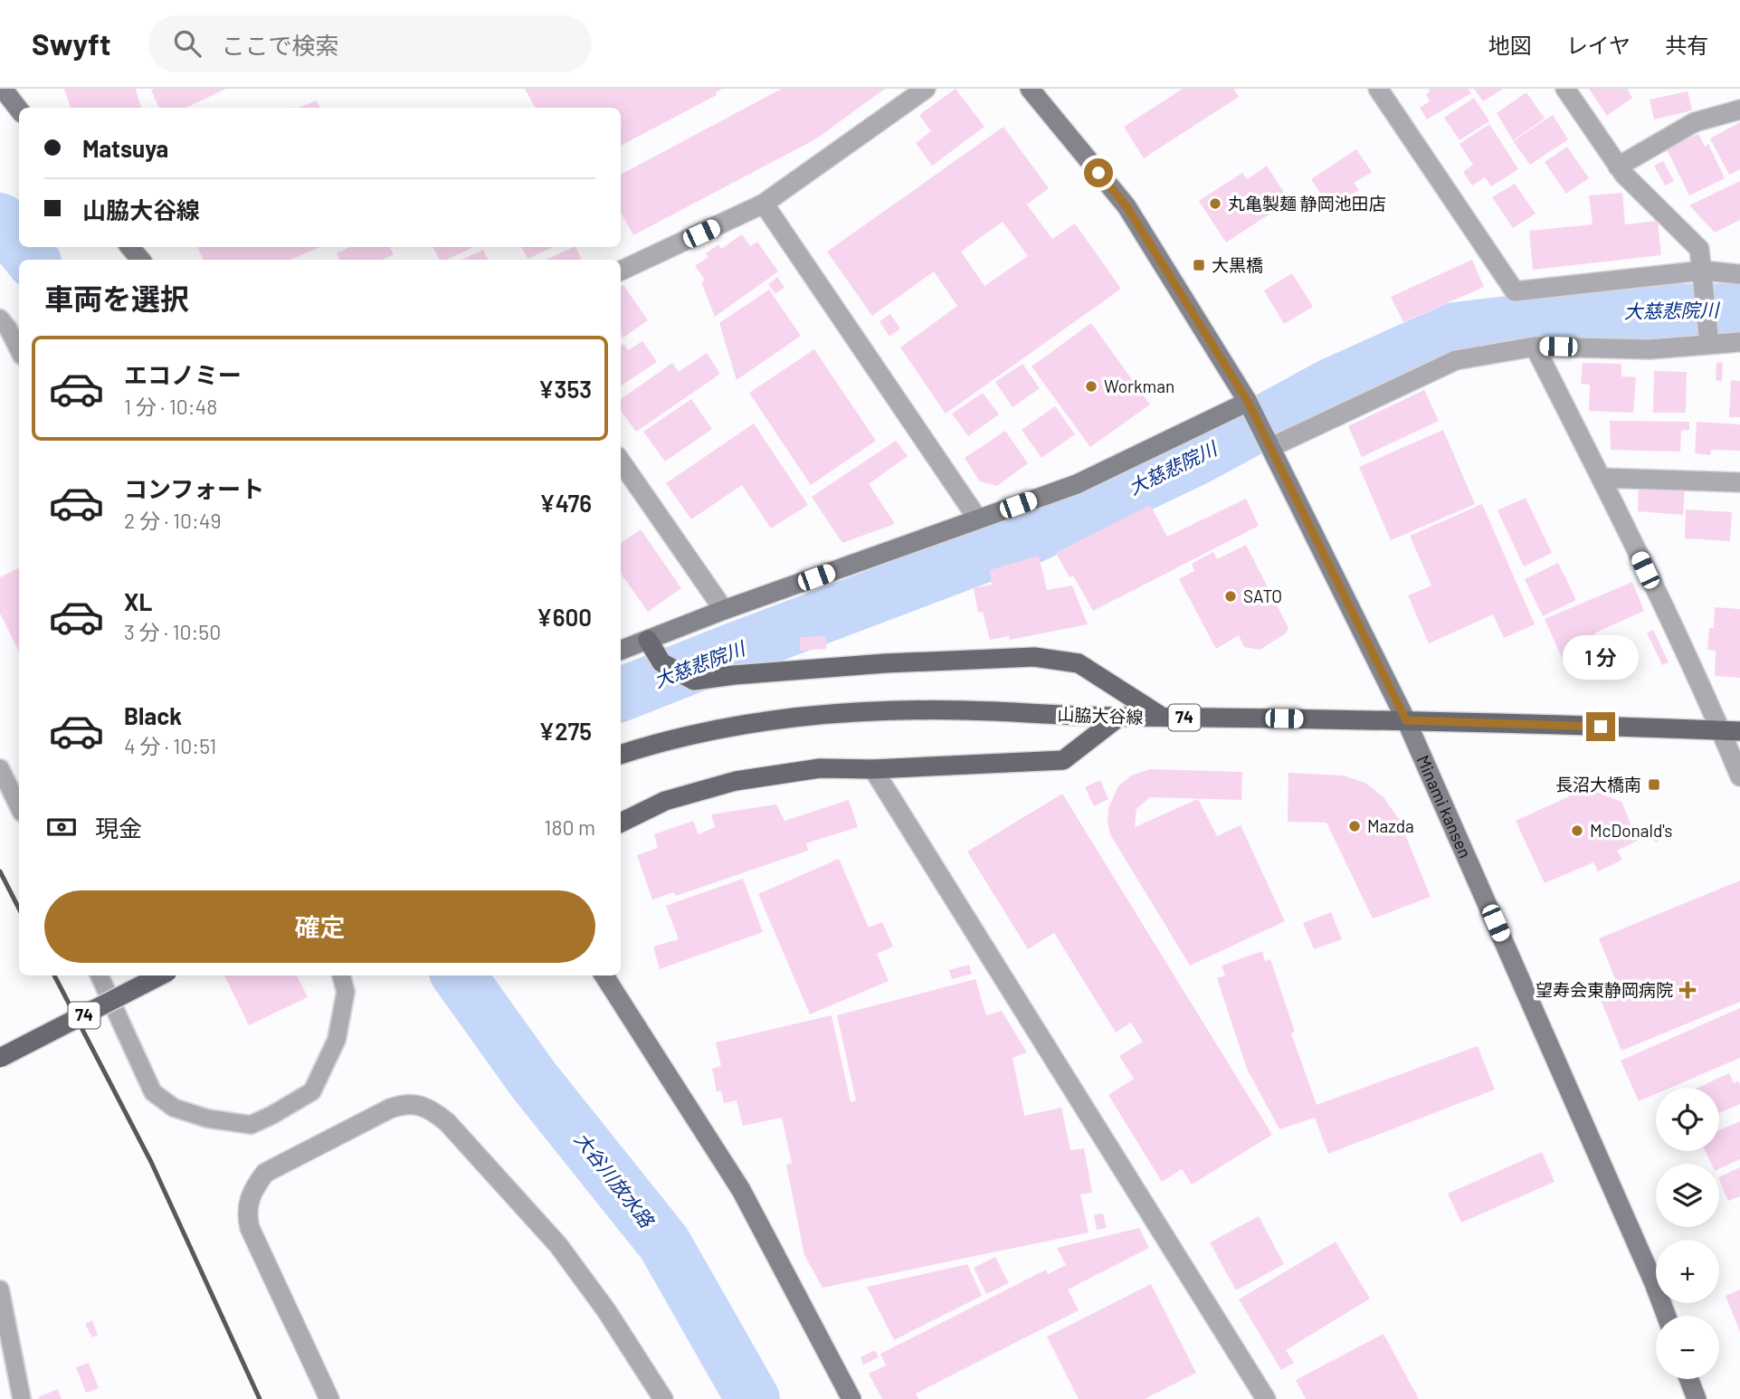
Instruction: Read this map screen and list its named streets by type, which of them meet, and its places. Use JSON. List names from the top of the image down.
{
  "streets": {
    "main road": ["山脇大谷線", "74", "Minami kansen"]
  },
  "crossings": [
    ["山脇大谷線", "Minami kansen"]
  ],
  "water": ["大慈悲院川", "大谷川放水路"],
  "places": {
    "other": [
      "丸亀製麺 静岡池田店",
      "Workman",
      "SATO",
      "Mazda",
      "McDonald's"
    ],
    "transit": ["大黒橋", "長沼大橋南"],
    "health": ["望寿会東静岡病院"]
  },
  "page": {
    "header": "Swyft",
    "search": "ここで検索",
    "nav": ["地図", "レイヤ", "共有"],
    "banner": ["Matsuya", "山脇大谷線"],
    "heading": "車両を選択",
    "list": [
      {
        "name": "エコノミー",
        "note": "1 分 · 10:48",
        "value": "¥353"
      },
      {
        "name": "コンフォート",
        "note": "2 分 · 10:49",
        "value": "¥476"
      },
      {
        "name": "XL",
        "note": "3 分 · 10:50",
        "value": "¥600"
      },
      {
        "name": "Black",
        "note": "4 分 · 10:51",
        "value": "¥275"
      }
    ],
    "bubble": "1 分",
    "pay": ["現金", "180 m"],
    "buttons": "確定",
    "map_buttons": ["+", "−"]
  }
}
